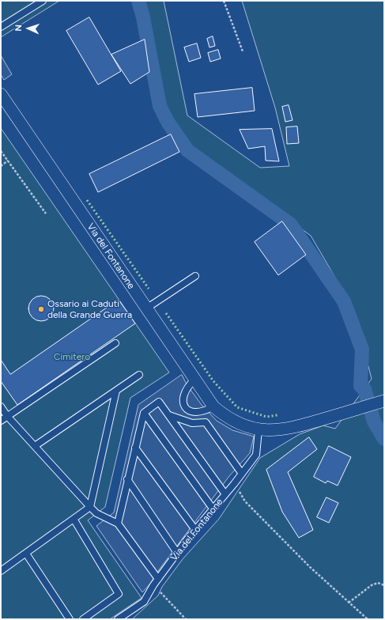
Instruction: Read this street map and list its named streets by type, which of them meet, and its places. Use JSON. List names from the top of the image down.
{
  "streets": {
    "street": ["Via del Fontanone"]
  },
  "parks": ["Cimitero"],
  "places": ["Ossario ai Caduti della Grande Guerra"],
  "north": "left"
}
